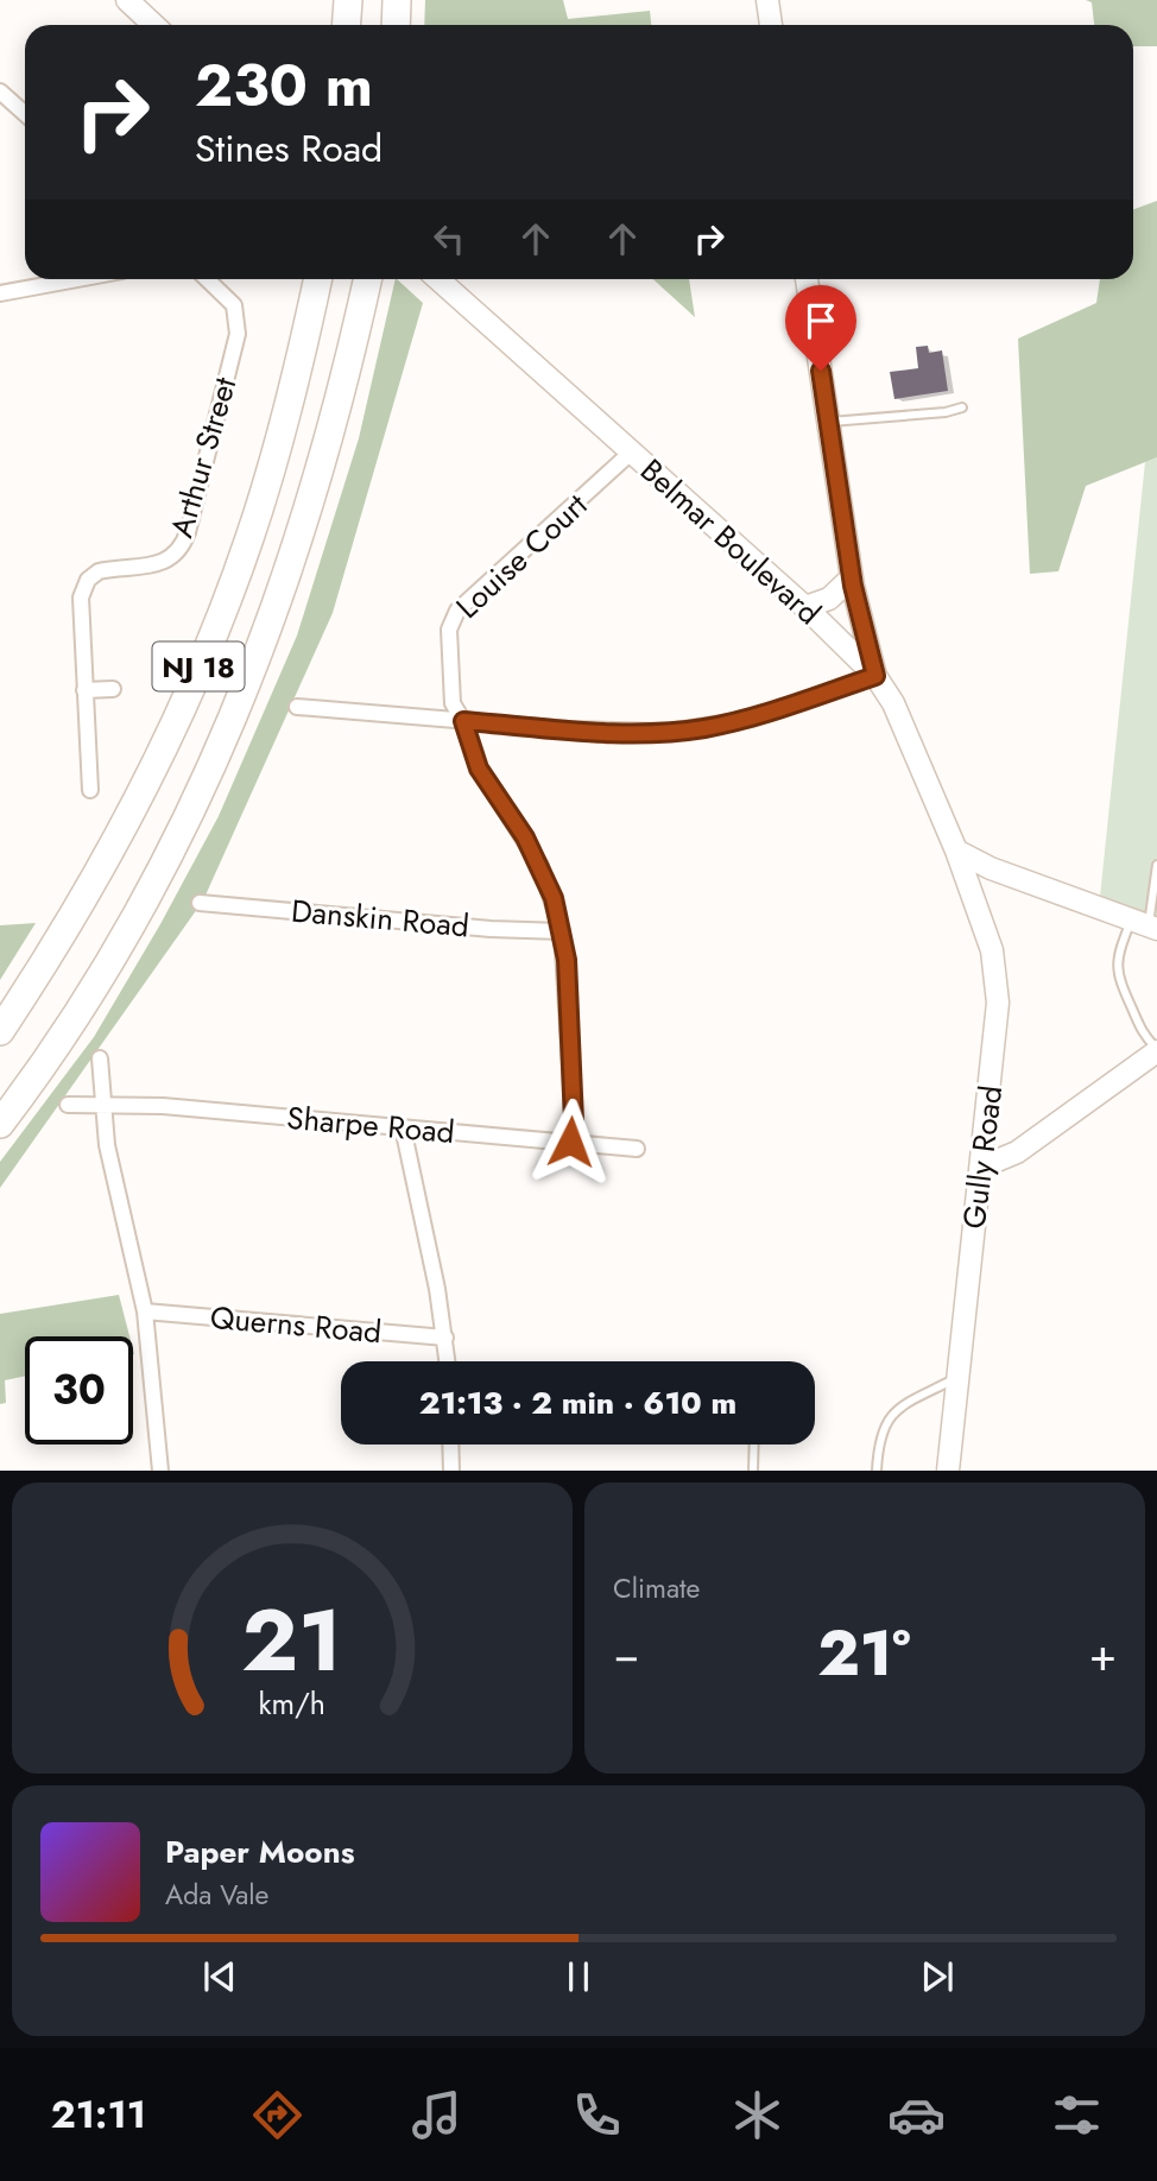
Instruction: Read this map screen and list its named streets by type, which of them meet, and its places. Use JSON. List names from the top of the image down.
{
  "streets": {
    "highway": ["NJ 18"],
    "street": [
      "Arthur Street",
      "Belmar Boulevard",
      "Louise Court",
      "Danskin Road",
      "Sharpe Road",
      "Gully Road",
      "Querns Road"
    ]
  },
  "crossings": [
    ["Belmar Boulevard", "Louise Court"],
    ["Belmar Boulevard", "Gully Road"],
    ["Louise Court", "Danskin Road"],
    ["Louise Court", "Sharpe Road"]
  ],
  "page": {
    "turn": ["230 m", "Stines Road"],
    "limit": "30",
    "trip": "21:13 · 2 min · 610 m",
    "tile": "Climate",
    "heat": ["−", "21°", "+"],
    "song": ["Paper Moons", "Ada Vale"],
    "tabs": "21:11",
    "gauge": ["21", "km/h"]
  }
}
